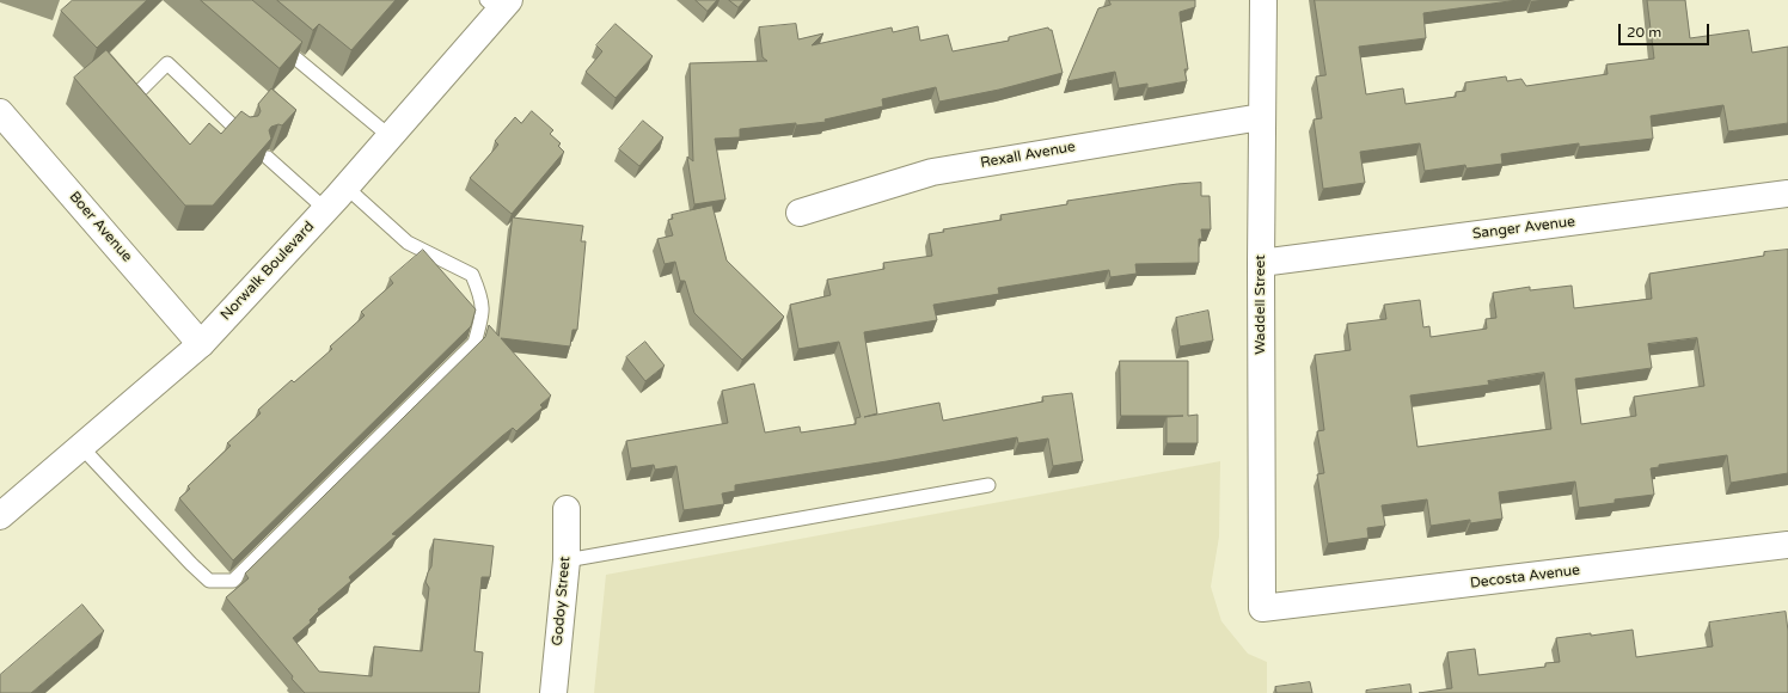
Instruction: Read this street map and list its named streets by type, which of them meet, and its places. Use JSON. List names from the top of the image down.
{
  "streets": {
    "street": [
      "Rexall Avenue",
      "Boer Avenue",
      "Sanger Avenue",
      "Norwalk Boulevard",
      "Waddell Street",
      "Decosta Avenue",
      "Godoy Street"
    ]
  },
  "crossings": [
    ["Rexall Avenue", "Waddell Street"],
    ["Boer Avenue", "Norwalk Boulevard"],
    ["Sanger Avenue", "Waddell Street"],
    ["Waddell Street", "Decosta Avenue"]
  ],
  "scale_bar": "20 m"
}
